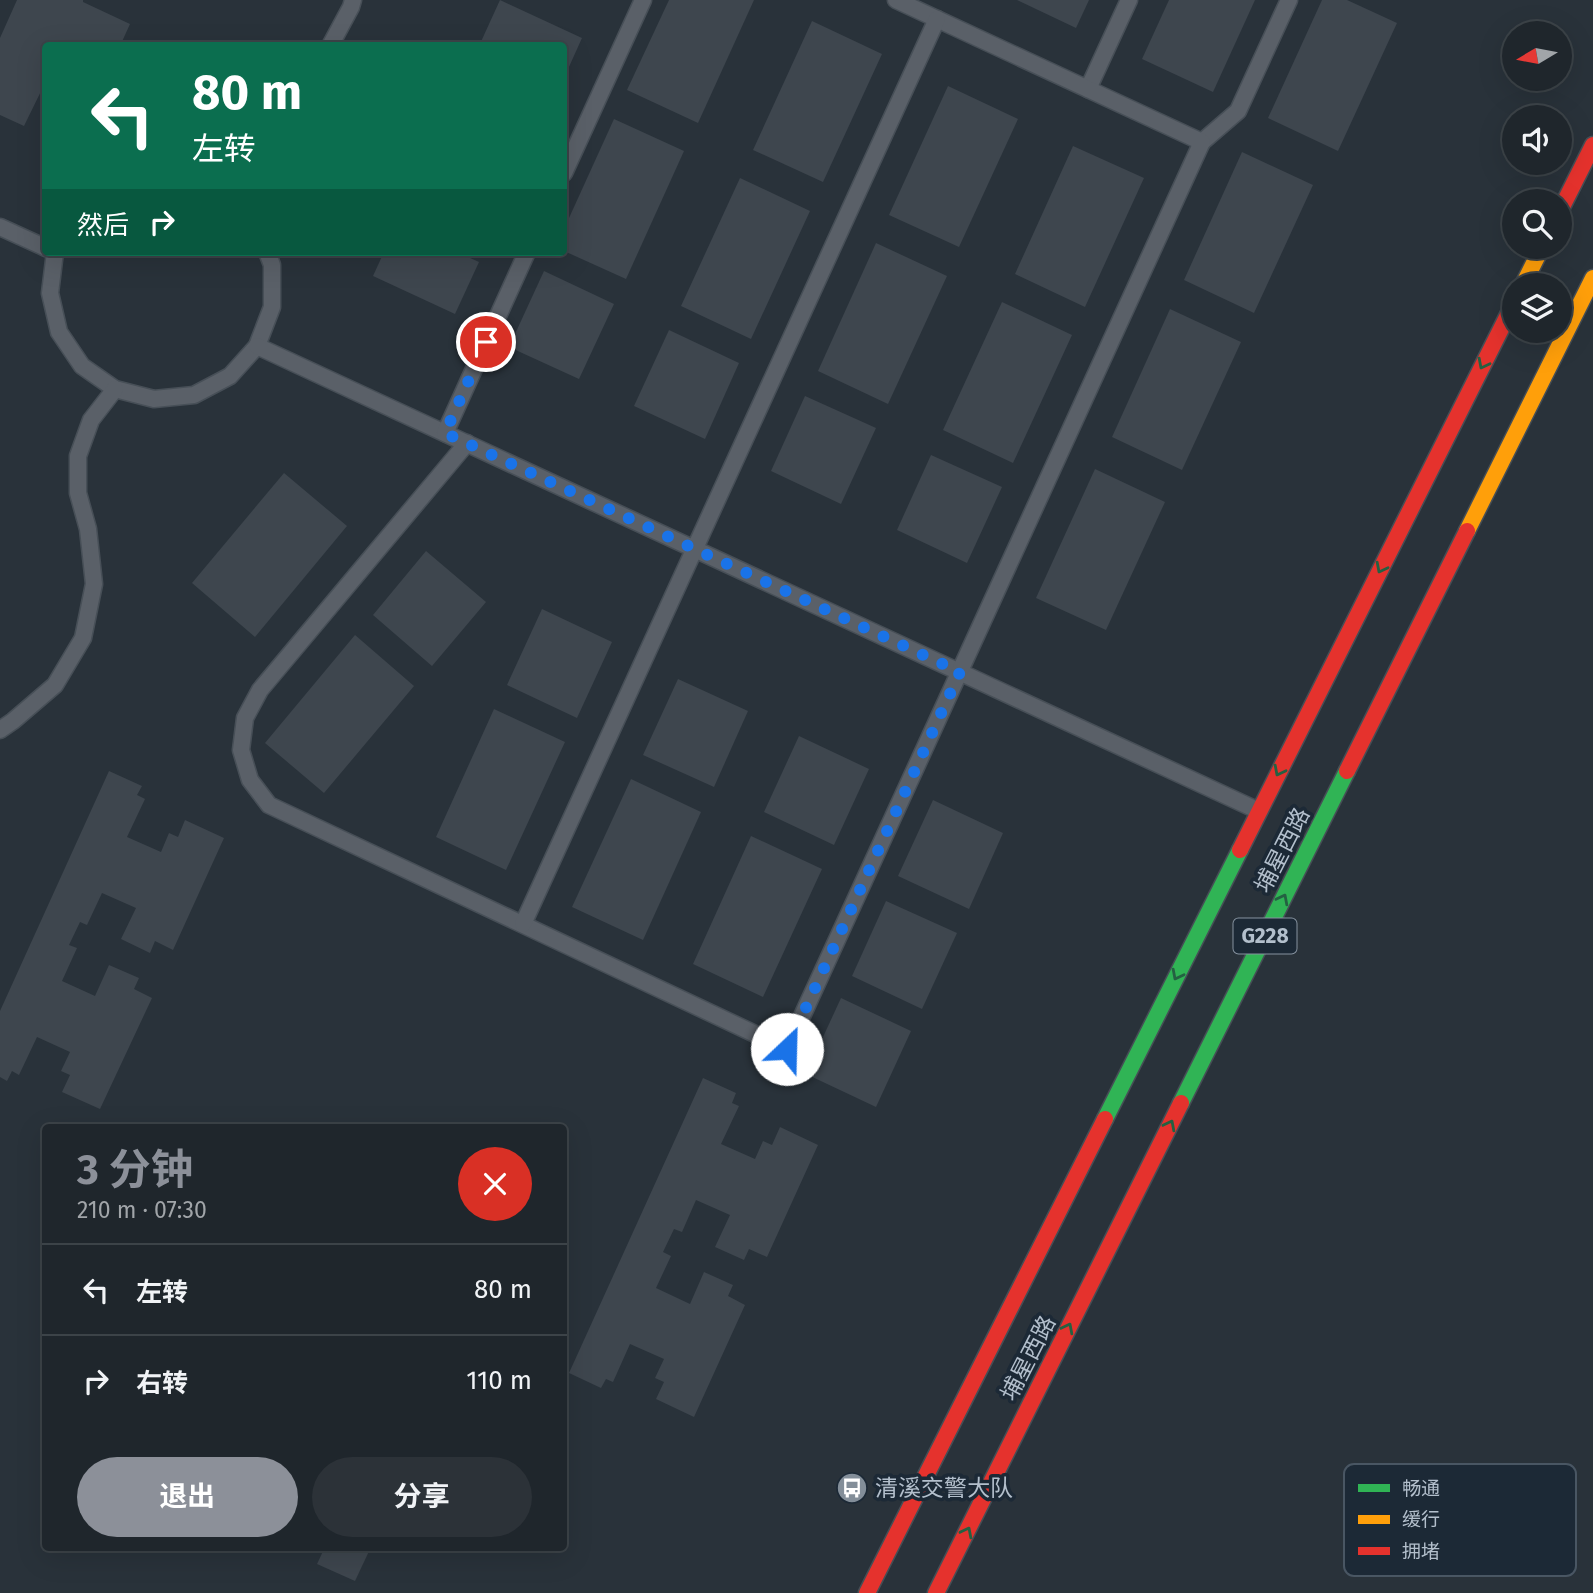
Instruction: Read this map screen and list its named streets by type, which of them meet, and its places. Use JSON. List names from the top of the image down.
{
  "streets": {
    "highway": ["埔星西路", "G228"]
  },
  "places": {
    "bus stop": ["清溪交警大队"]
  },
  "legend": ["畅通", "缓行", "拥堵"],
  "north": "left",
  "page": {
    "turn": ["80 m", "左转"],
    "then": "然后",
    "heading": ["3 分钟", "210 m · 07:30"],
    "list": [
      {
        "name": "左转",
        "value": "80 m"
      },
      {
        "name": "右转",
        "value": "110 m"
      }
    ],
    "buttons": ["退出", "分享"]
  }
}
